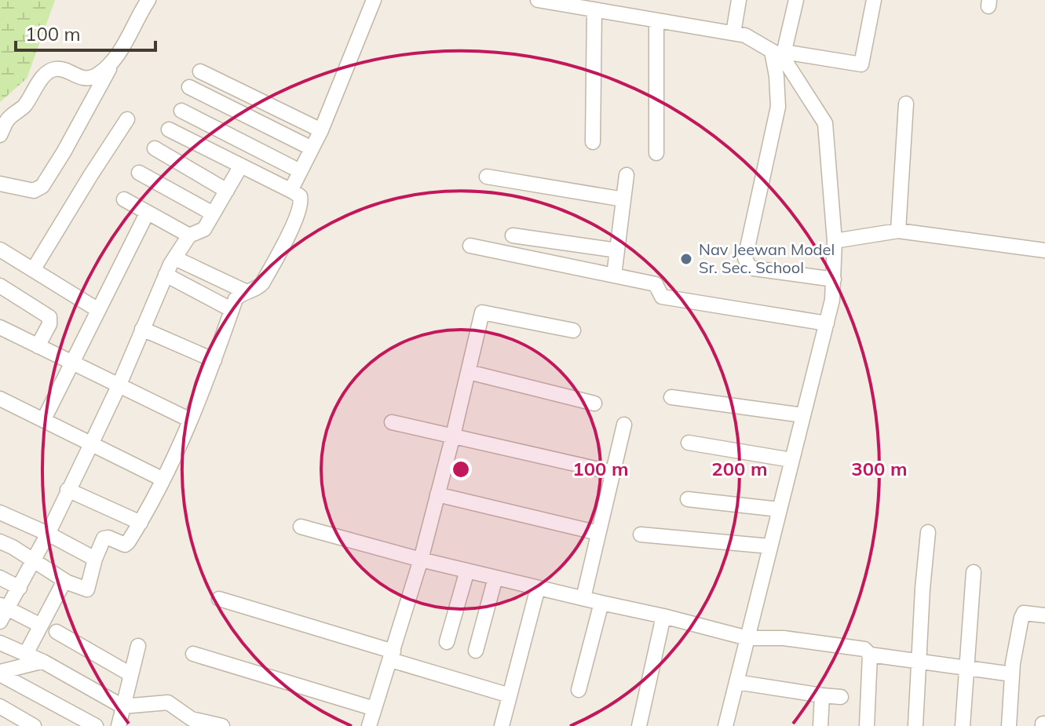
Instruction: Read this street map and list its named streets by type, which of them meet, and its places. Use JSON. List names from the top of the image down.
{
  "places": ["Nav Jeewan Model Sr. Sec. School"],
  "scale_bar": "100 m",
  "rings": ["100 m", "200 m", "300 m"]
}
